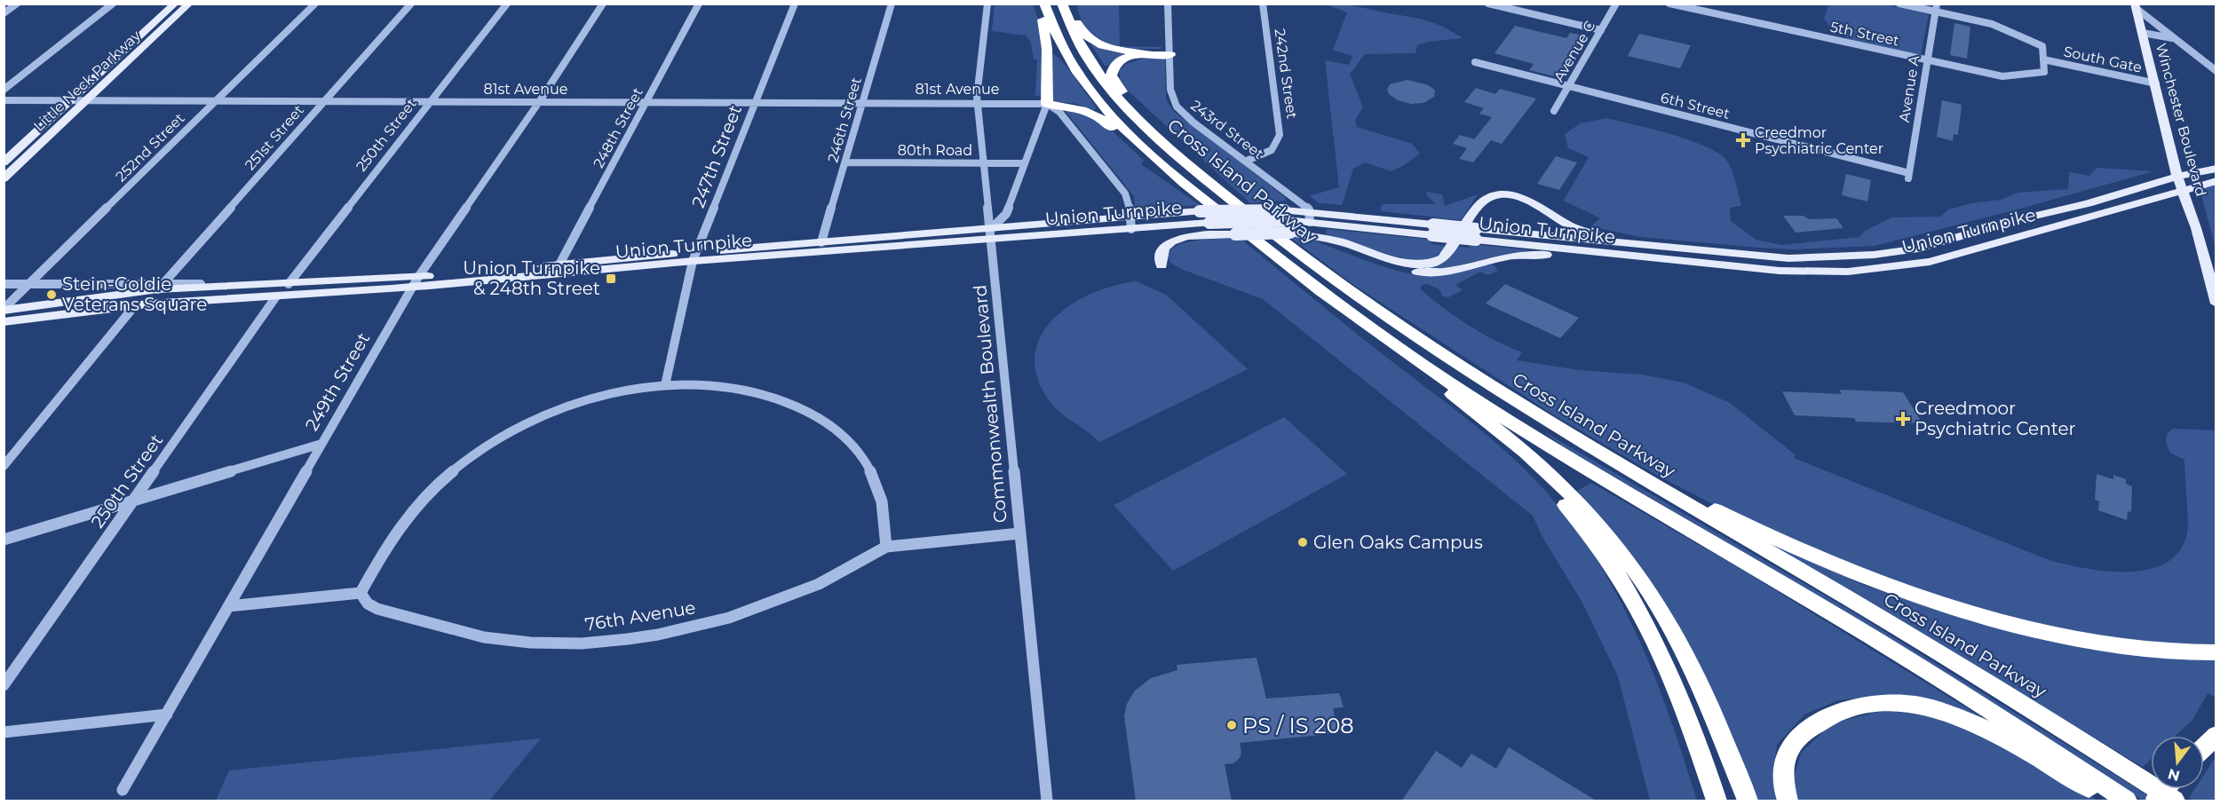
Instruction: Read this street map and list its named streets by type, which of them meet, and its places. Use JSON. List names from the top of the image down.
{
  "streets": {
    "highway": ["Cross Island Parkway"],
    "main road": ["Little Neck Parkway", "Winchester Boulevard", "Union Turnpike"],
    "street": [
      "5th Street",
      "Avenue C",
      "South Gate",
      "242nd Street",
      "81st Avenue",
      "Avenue A",
      "6th Street",
      "246th Street",
      "248th Street",
      "243rd Street",
      "250th Street",
      "251st Street",
      "252nd Street",
      "80th Road",
      "247th Street",
      "249th Street",
      "Commonwealth Boulevard",
      "76th Avenue"
    ]
  },
  "crossings": [
    ["5th Street", "South Gate"],
    ["5th Street", "Avenue A"],
    ["Avenue C", "6th Street"],
    ["South Gate", "Winchester Boulevard"],
    ["242nd Street", "243rd Street"],
    ["Little Neck Parkway", "81st Avenue"],
    ["81st Avenue", "246th Street"],
    ["81st Avenue", "248th Street"],
    ["81st Avenue", "250th Street"],
    ["81st Avenue", "251st Street"],
    ["81st Avenue", "252nd Street"],
    ["81st Avenue", "247th Street"],
    ["81st Avenue", "249th Street"],
    ["81st Avenue", "Commonwealth Boulevard"],
    ["Avenue A", "6th Street"],
    ["246th Street", "80th Road"],
    ["246th Street", "Union Turnpike"],
    ["Winchester Boulevard", "Union Turnpike"],
    ["248th Street", "Union Turnpike"],
    ["243rd Street", "Union Turnpike"],
    ["250th Street", "Union Turnpike"],
    ["251st Street", "Union Turnpike"],
    ["252nd Street", "Union Turnpike"],
    ["80th Road", "Commonwealth Boulevard"],
    ["247th Street", "Union Turnpike"],
    ["Union Turnpike", "249th Street"],
    ["Union Turnpike", "Commonwealth Boulevard"],
    ["Commonwealth Boulevard", "76th Avenue"]
  ],
  "places": {
    "health": ["Creedmor Psychiatric Center", "Creedmoor Psychiatric Center"],
    "transit": ["Union Turnpike & 248th Street"],
    "other": ["Stein-Goldie Veterans Square", "Glen Oaks Campus", "PS / IS 208"]
  },
  "north": "bottom"
}
